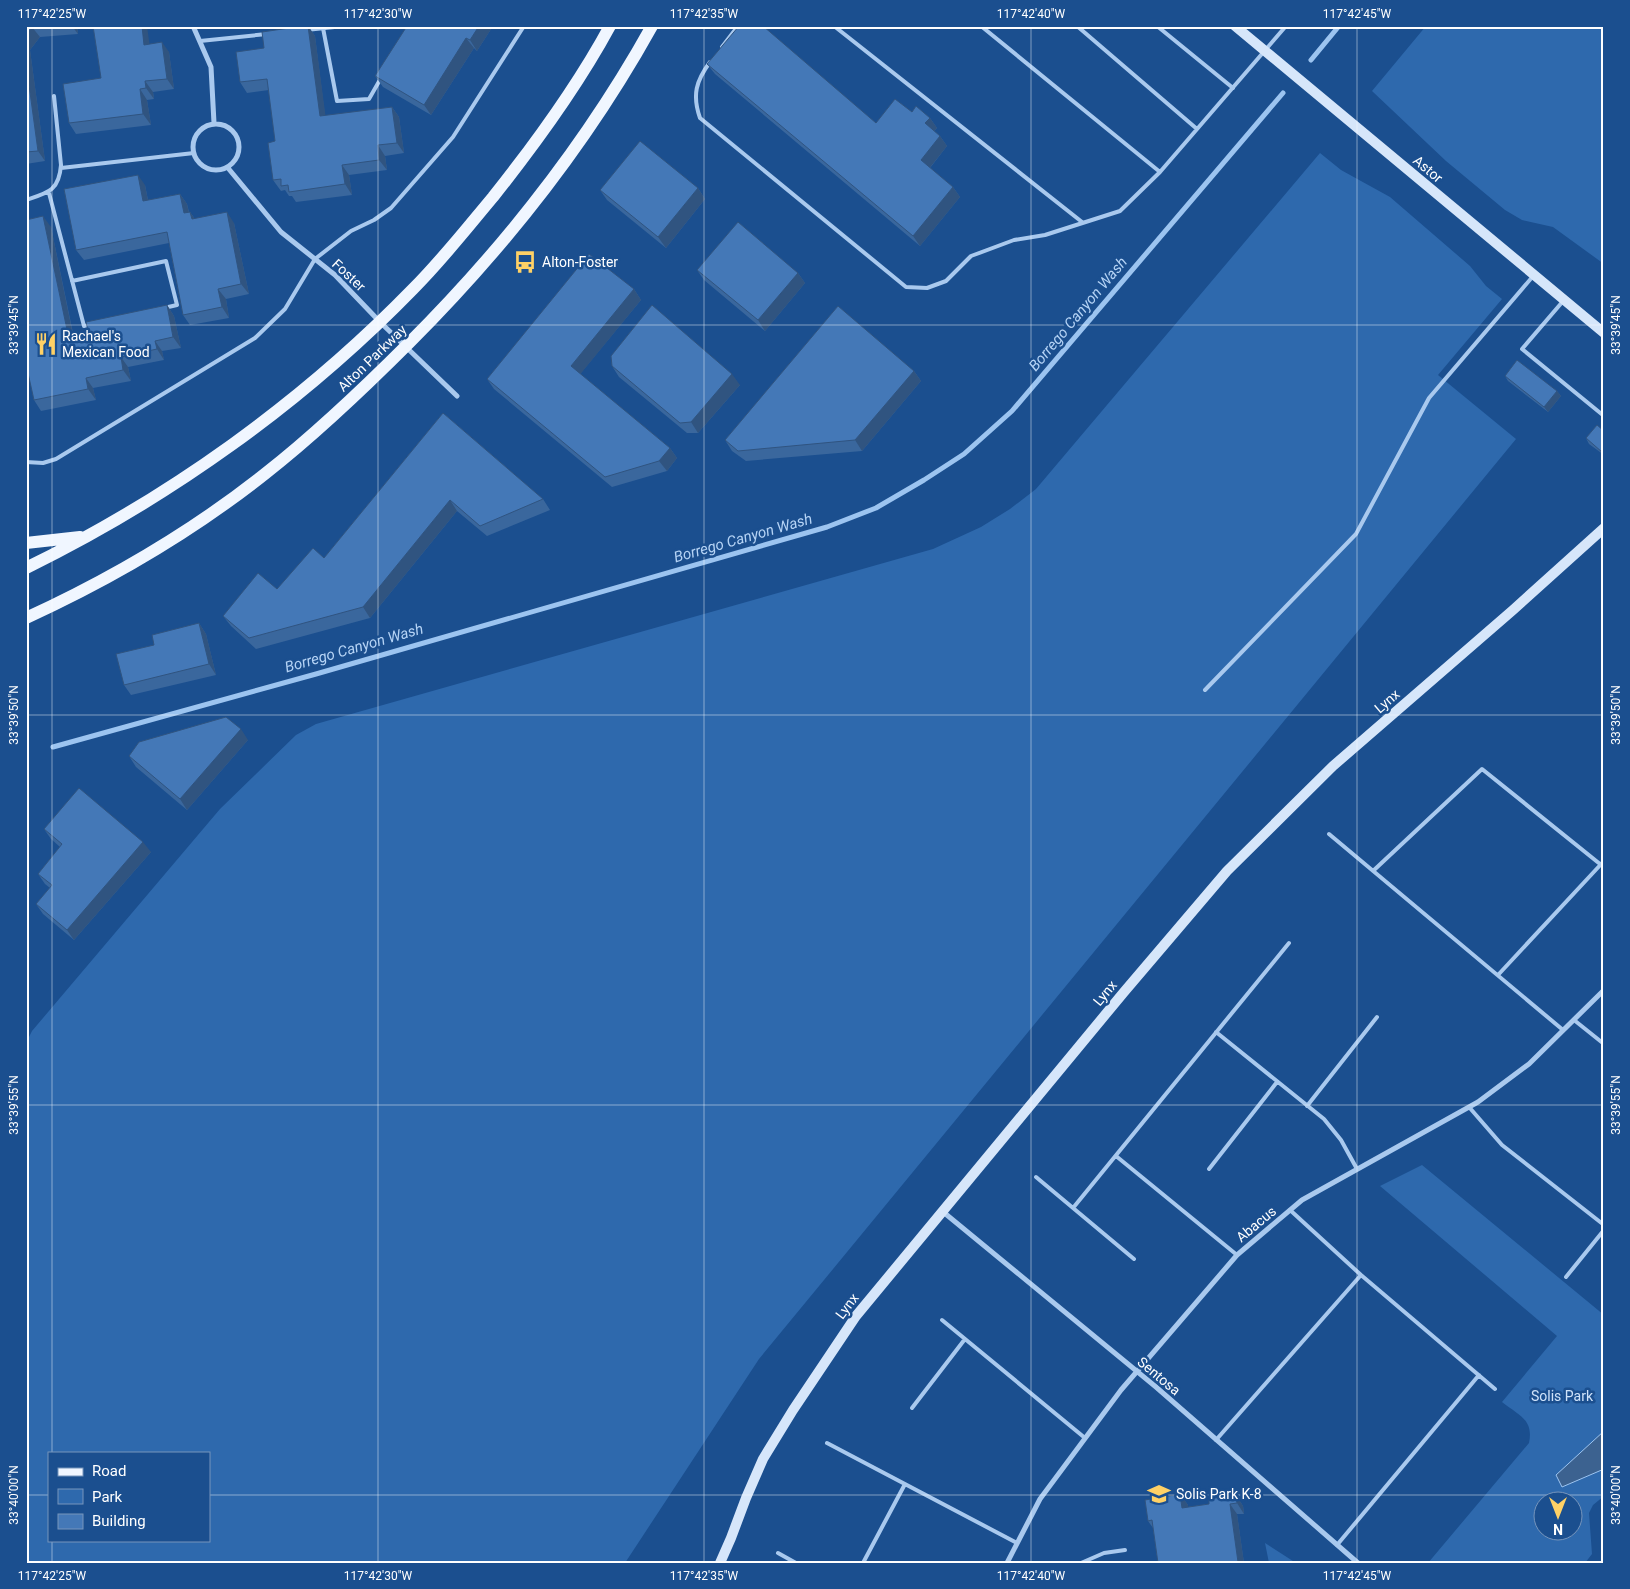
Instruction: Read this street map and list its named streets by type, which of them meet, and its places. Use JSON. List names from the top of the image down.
{
  "streets": {
    "main road": ["Alton Parkway"],
    "street": [
      "Astor",
      "Foster",
      "Lynx",
      "Abacus",
      "Sentosa"
    ]
  },
  "crossings": [
    ["Foster", "Alton Parkway"],
    ["Lynx", "Sentosa"],
    ["Abacus", "Sentosa"]
  ],
  "water": ["Borrego Canyon Wash"],
  "parks": ["Solis Park"],
  "places": {
    "bus stop": ["Alton-Foster"],
    "restaurant": ["Rachael's Mexican Food"],
    "school or university": ["Solis Park K-8"]
  },
  "legend": ["Road", "Park", "Building"],
  "north": "bottom",
  "coordinates": [
    "117°42'25\"W",
    "117°42'30\"W",
    "117°42'35\"W",
    "117°42'40\"W",
    "117°42'45\"W",
    "33°39'45\"N",
    "33°39'50\"N",
    "33°39'55\"N",
    "33°40'00\"N"
  ]
}
